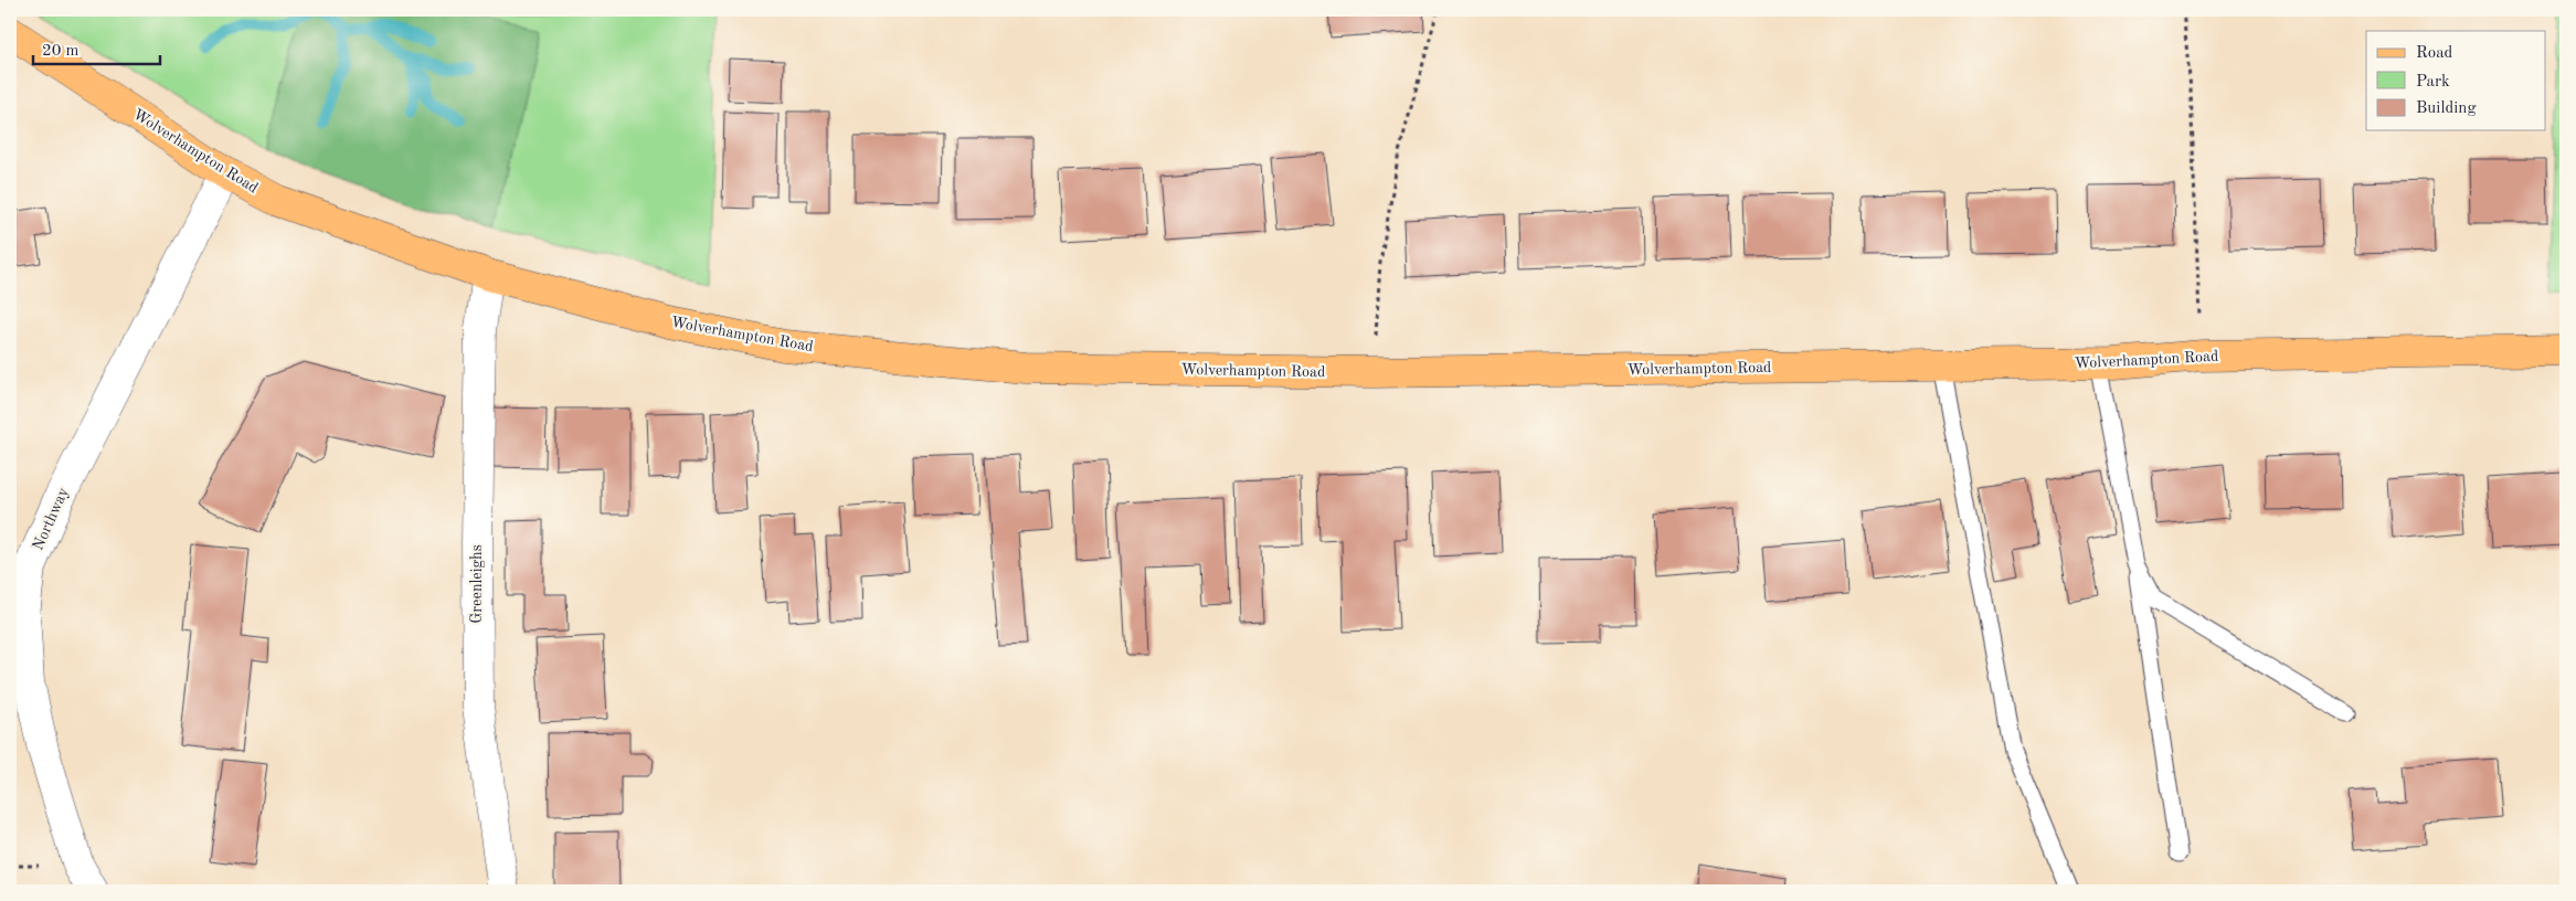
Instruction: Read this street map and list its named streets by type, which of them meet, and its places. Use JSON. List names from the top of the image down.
{
  "streets": {
    "main road": ["Wolverhampton Road"],
    "street": ["Northway", "Greenleighs"]
  },
  "crossings": [
    ["Wolverhampton Road", "Northway"],
    ["Wolverhampton Road", "Greenleighs"]
  ],
  "legend": ["Road", "Park", "Building"],
  "scale_bar": "20 m"
}
